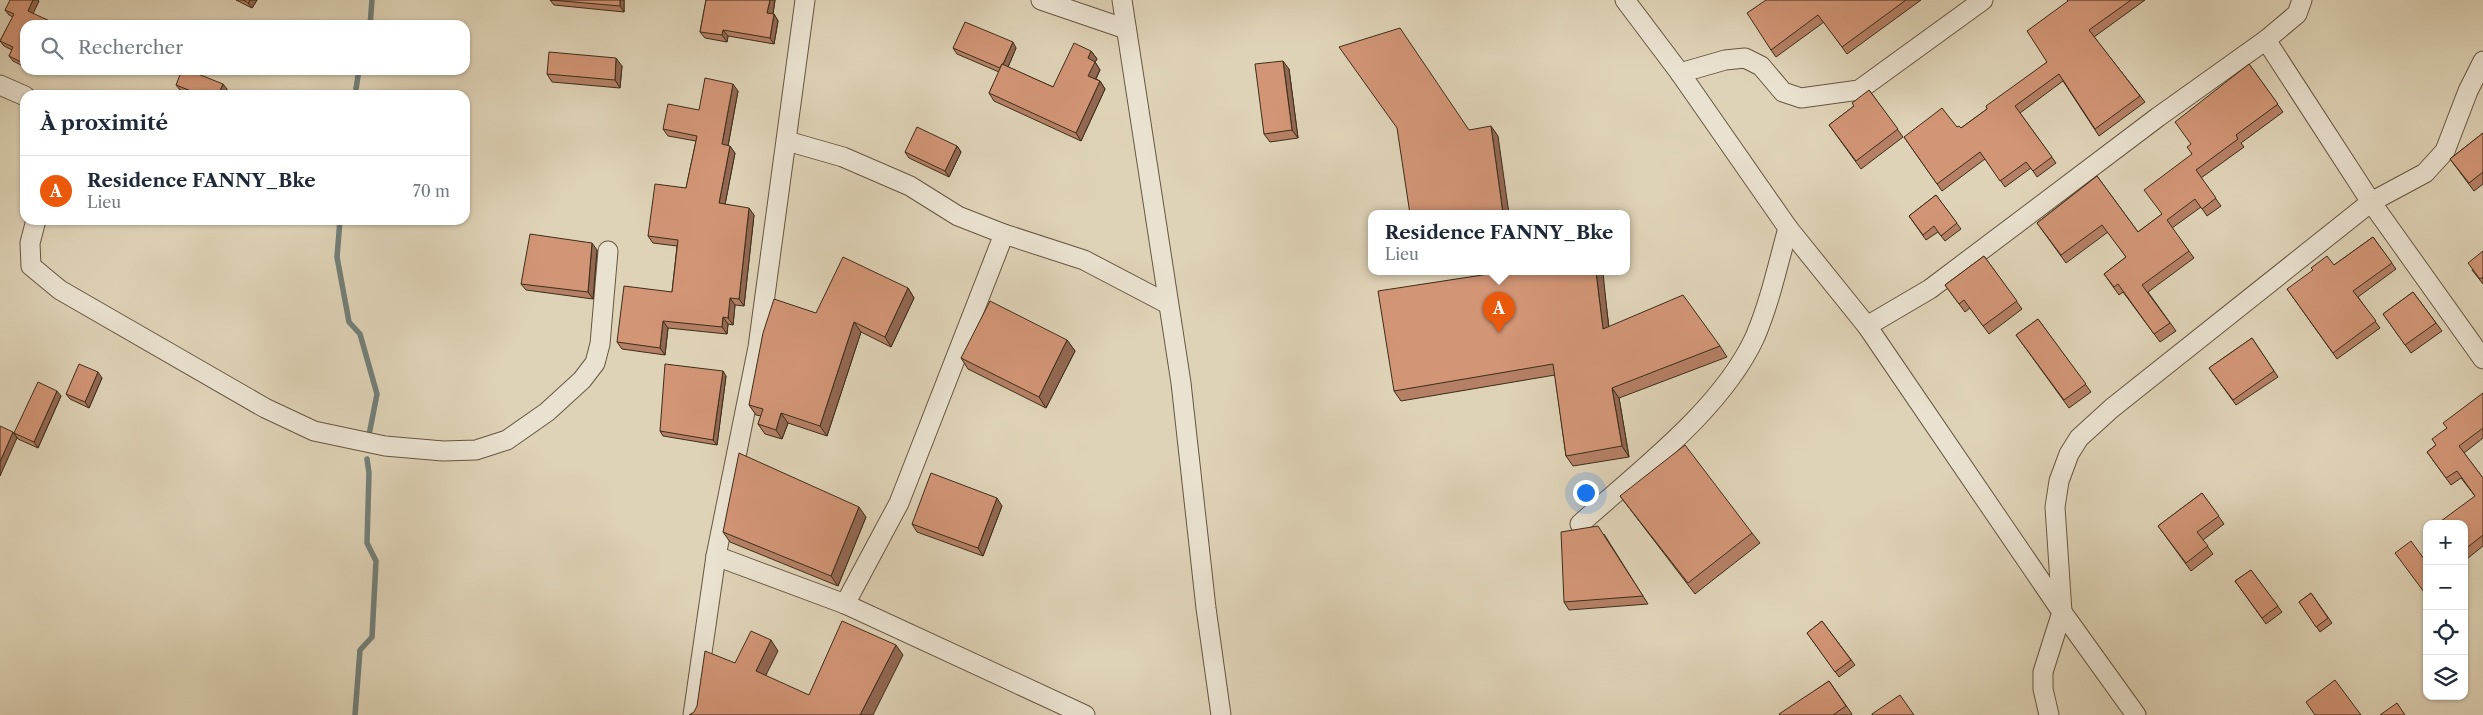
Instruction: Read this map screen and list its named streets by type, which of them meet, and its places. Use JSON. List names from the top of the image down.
{
  "page": {
    "search": "Rechercher",
    "heading": "À proximité",
    "list": [
      {
        "mark": "A",
        "name": "Residence FANNY_Bke",
        "note": "Lieu",
        "value": "70 m"
      }
    ],
    "popup": ["Residence FANNY_Bke", "Lieu"],
    "pins": "A",
    "map_buttons": ["+", "−"]
  }
}
